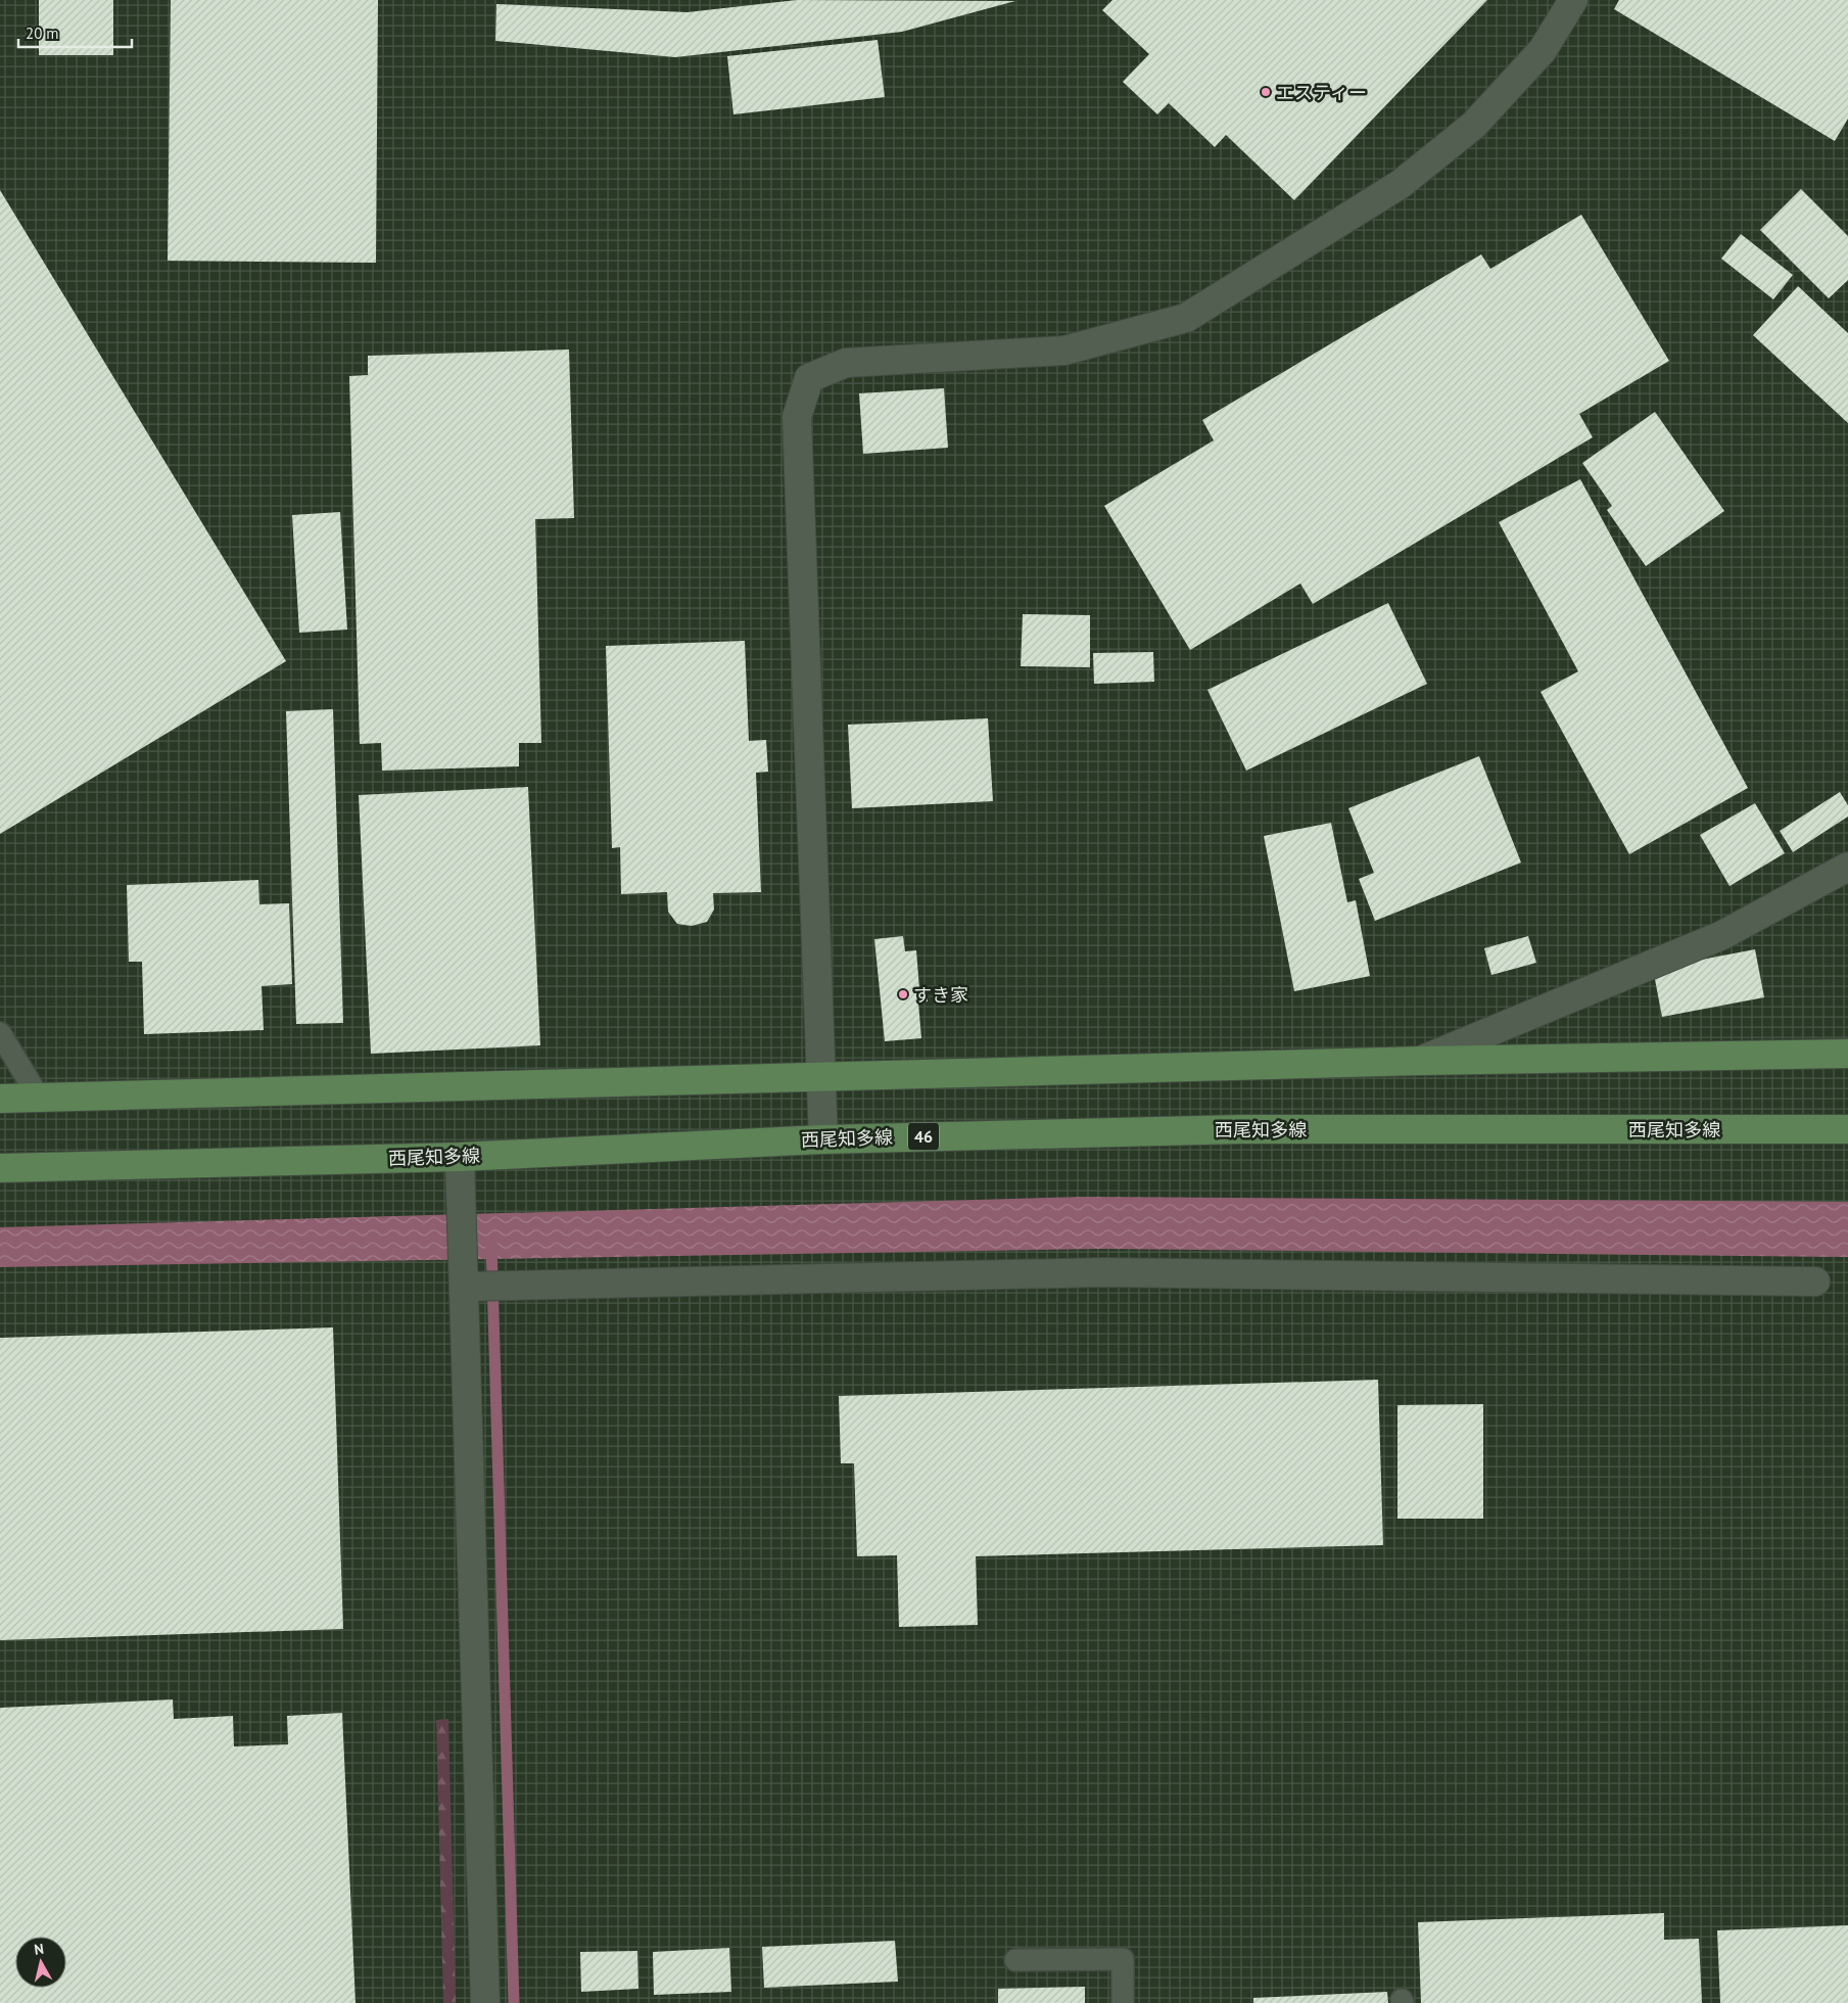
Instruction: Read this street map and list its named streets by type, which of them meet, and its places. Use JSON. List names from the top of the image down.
{
  "streets": {
    "main road": ["西尾知多線", "46"]
  },
  "places": ["エスティー", "すき家"],
  "scale_bar": "20 m",
  "north": "top"
}
